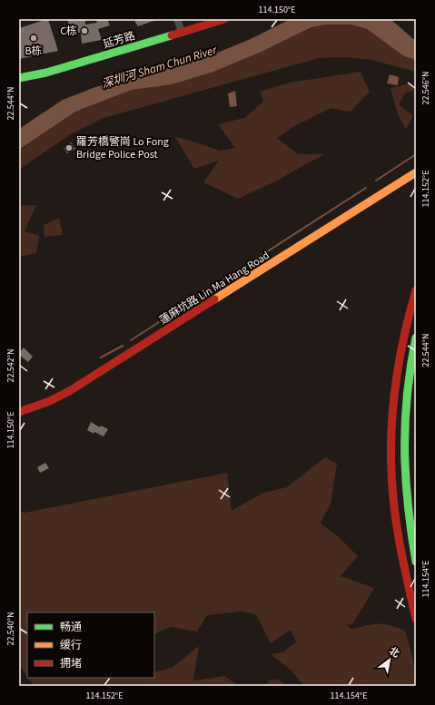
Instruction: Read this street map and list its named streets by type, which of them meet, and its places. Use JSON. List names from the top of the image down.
{
  "streets": {
    "main road": ["延芳路", "蓮麻坑路 Lin Ma Hang Road"]
  },
  "water": ["深圳河 Sham Chun River"],
  "places": ["C栋", "B栋", "羅芳橋警崗 Lo Fong Bridge Police Post"],
  "legend": ["畅通", "缓行", "拥堵"],
  "north": "top right",
  "coordinates": [
    "114.150°E",
    "22.546°N",
    "22.544°N",
    "114.152°E",
    "22.542°N",
    "114.154°E",
    "22.540°N"
  ]
}
